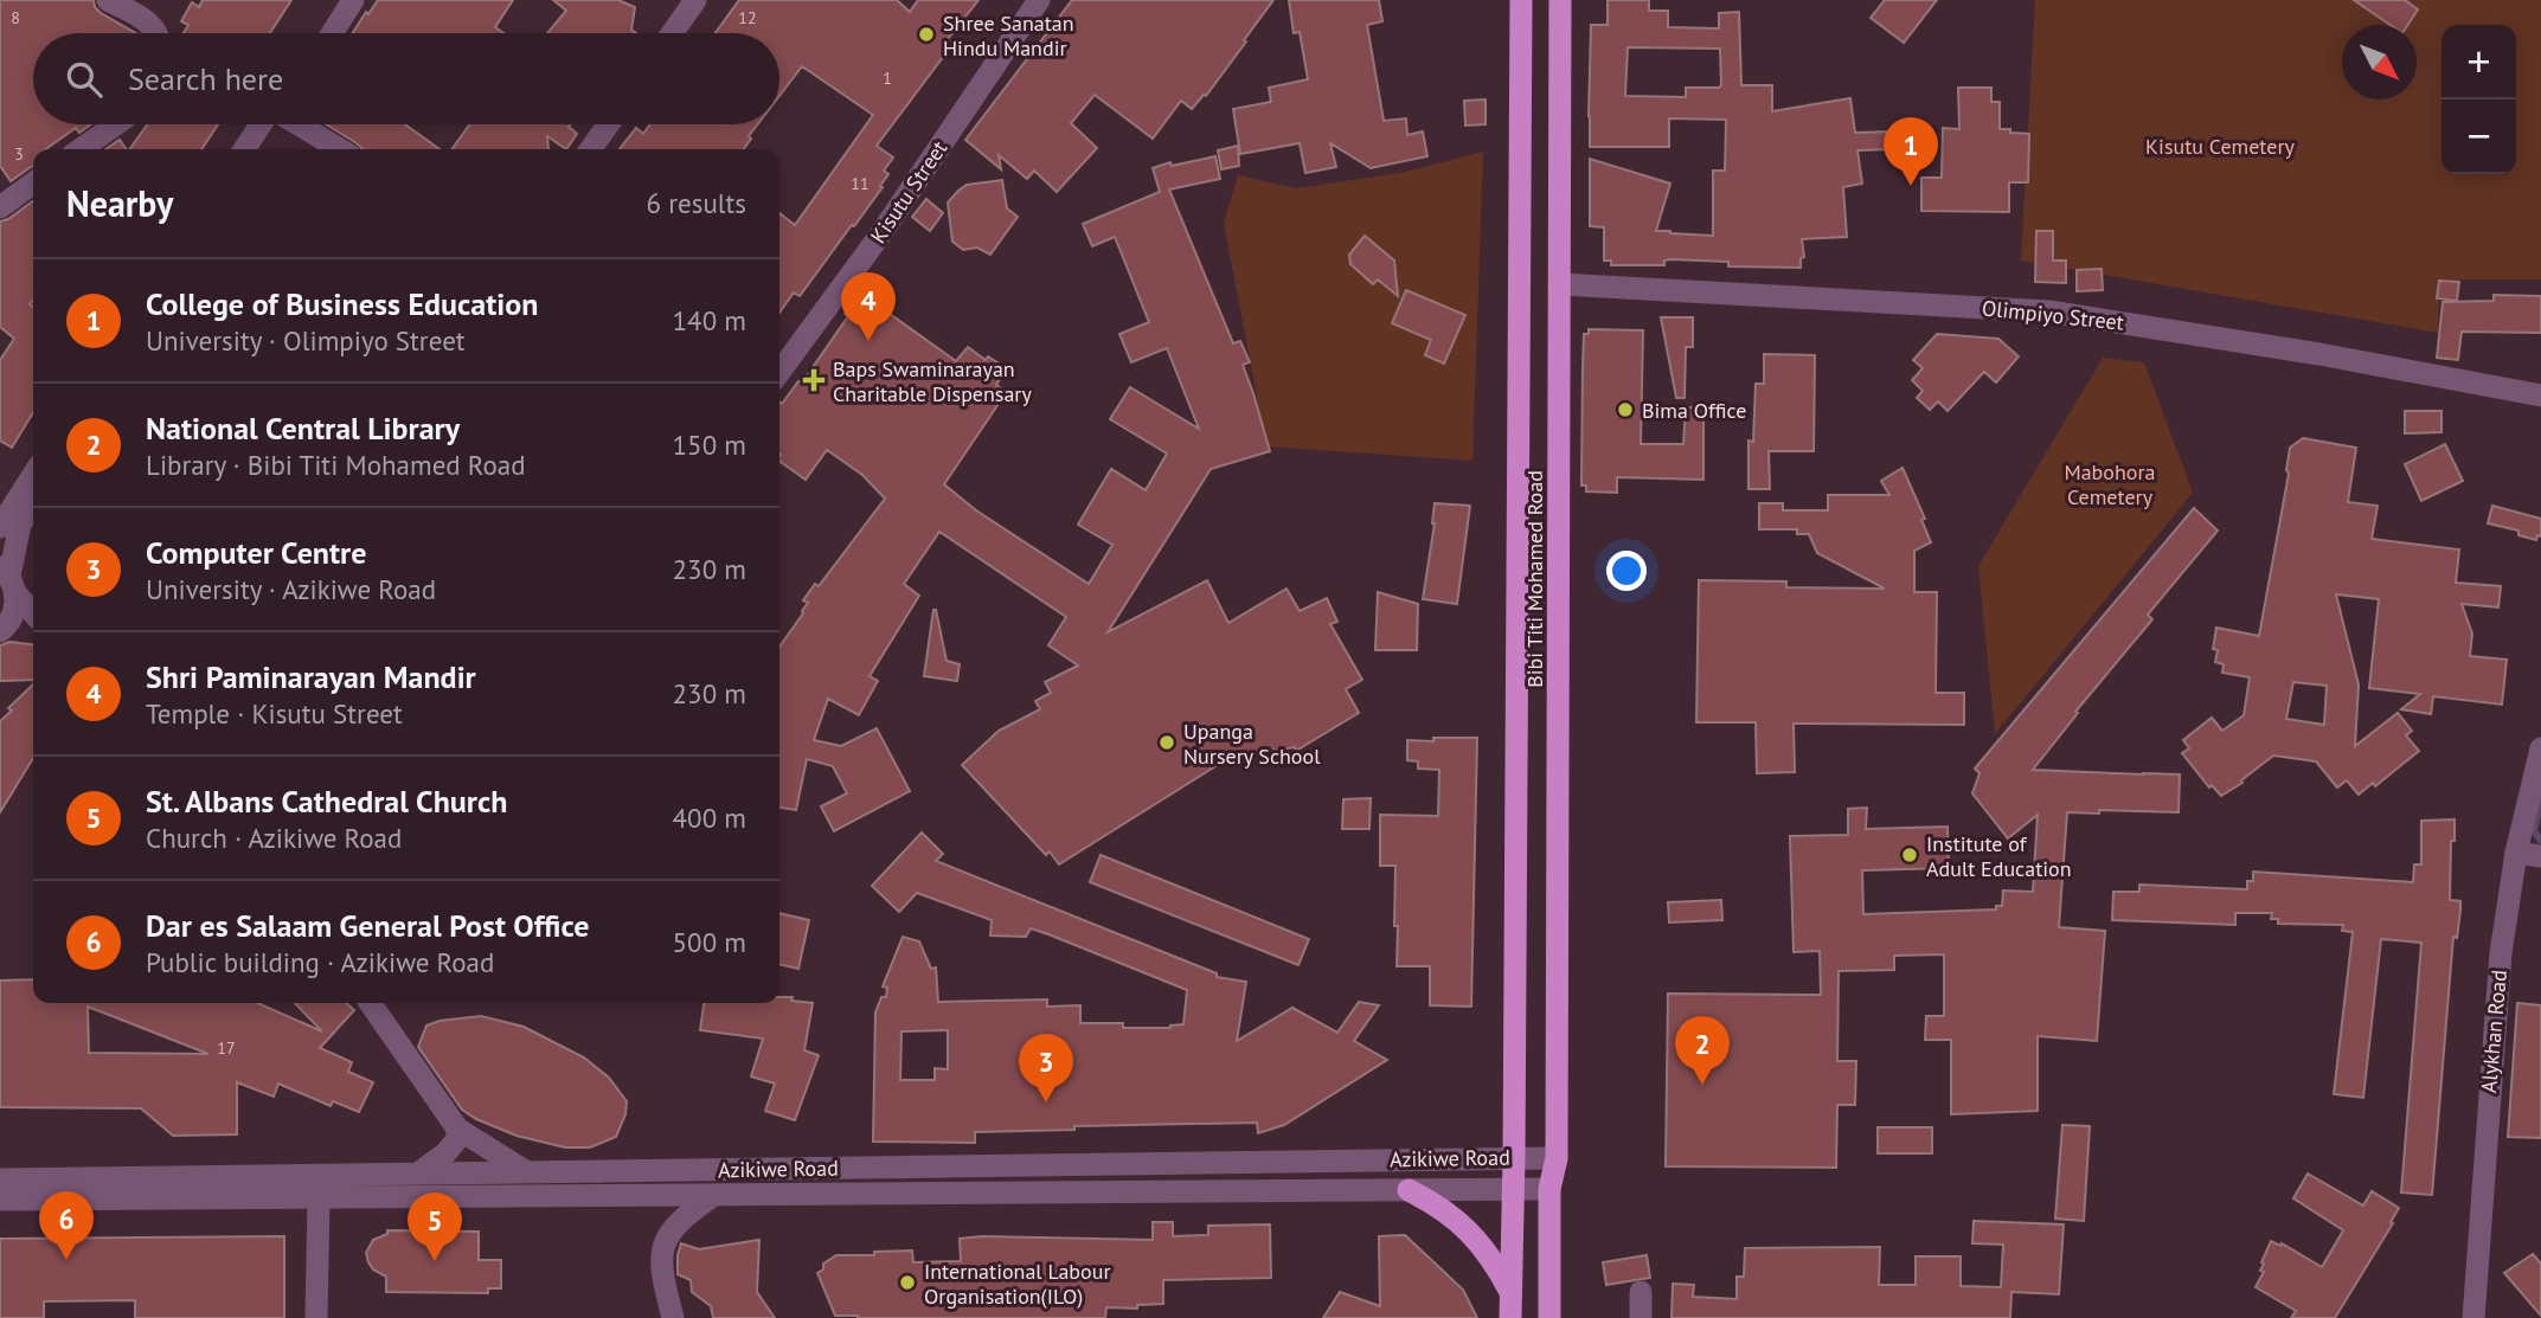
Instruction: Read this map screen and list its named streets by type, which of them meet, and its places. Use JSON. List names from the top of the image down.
{
  "streets": {
    "highway": ["Bibi Titi Mohamed Road"],
    "street": [
      "Kisutu Street",
      "Olimpiyo Street",
      "Alykhan Road",
      "Azikiwe Road"
    ]
  },
  "crossings": [
    ["Olimpiyo Street", "Bibi Titi Mohamed Road"],
    ["Bibi Titi Mohamed Road", "Azikiwe Road"]
  ],
  "parks": ["Kisutu Cemetery", "Mabohora Cemetery"],
  "places": {
    "other": [
      "Shree Sanatan Hindu Mandir",
      "Bima Office",
      "Upanga Nursery School",
      "Institute of Adult Education",
      "International Labour Organisation(ILO)"
    ],
    "health": ["Baps Swaminarayan Charitable Dispensary"]
  },
  "house_numbers": [
    "8",
    "12",
    "1",
    "3",
    "11",
    "17"
  ],
  "north": "bottom right",
  "page": {
    "map_buttons": ["+", "−"],
    "search": "Search here",
    "pins": [
      "1",
      "4",
      "2",
      "3",
      "6",
      "5"
    ],
    "heading": ["Nearby", "6 results"],
    "list": [
      {
        "mark": "1",
        "name": "College of Business Education",
        "note": "University · Olimpiyo Street",
        "value": "140 m"
      },
      {
        "mark": "2",
        "name": "National Central Library",
        "note": "Library · Bibi Titi Mohamed Road",
        "value": "150 m"
      },
      {
        "mark": "3",
        "name": "Computer Centre",
        "note": "University · Azikiwe Road",
        "value": "230 m"
      },
      {
        "mark": "4",
        "name": "Shri Paminarayan Mandir",
        "note": "Temple · Kisutu Street",
        "value": "230 m"
      },
      {
        "mark": "5",
        "name": "St. Albans Cathedral Church",
        "note": "Church · Azikiwe Road",
        "value": "400 m"
      },
      {
        "mark": "6",
        "name": "Dar es Salaam General Post Office",
        "note": "Public building · Azikiwe Road",
        "value": "500 m"
      }
    ]
  }
}
